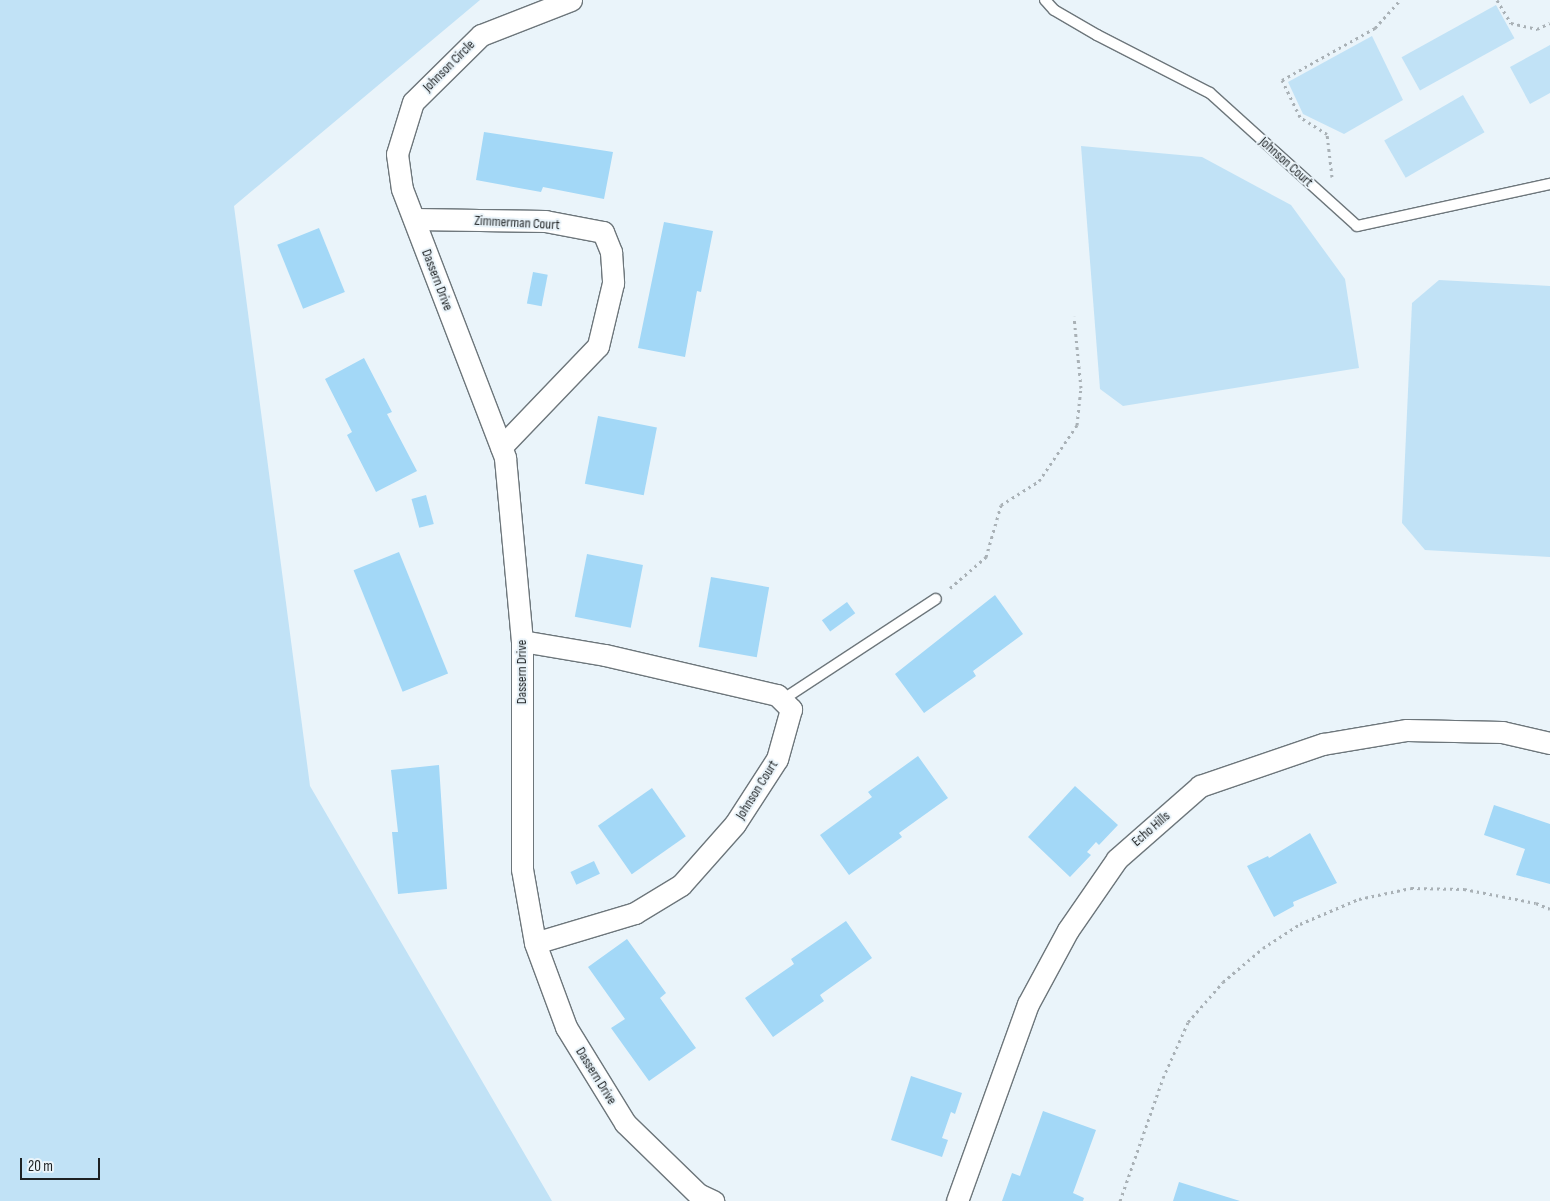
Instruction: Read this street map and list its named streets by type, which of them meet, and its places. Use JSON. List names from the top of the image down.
{
  "streets": {
    "street": [
      "Johnson Circle",
      "Johnson Court",
      "Zimmerman Court",
      "Dassern Drive",
      "Echo Hills"
    ]
  },
  "crossings": [
    ["Johnson Circle", "Dassern Drive"],
    ["Johnson Court", "Dassern Drive"],
    ["Zimmerman Court", "Dassern Drive"]
  ],
  "scale_bar": "20 m"
}
